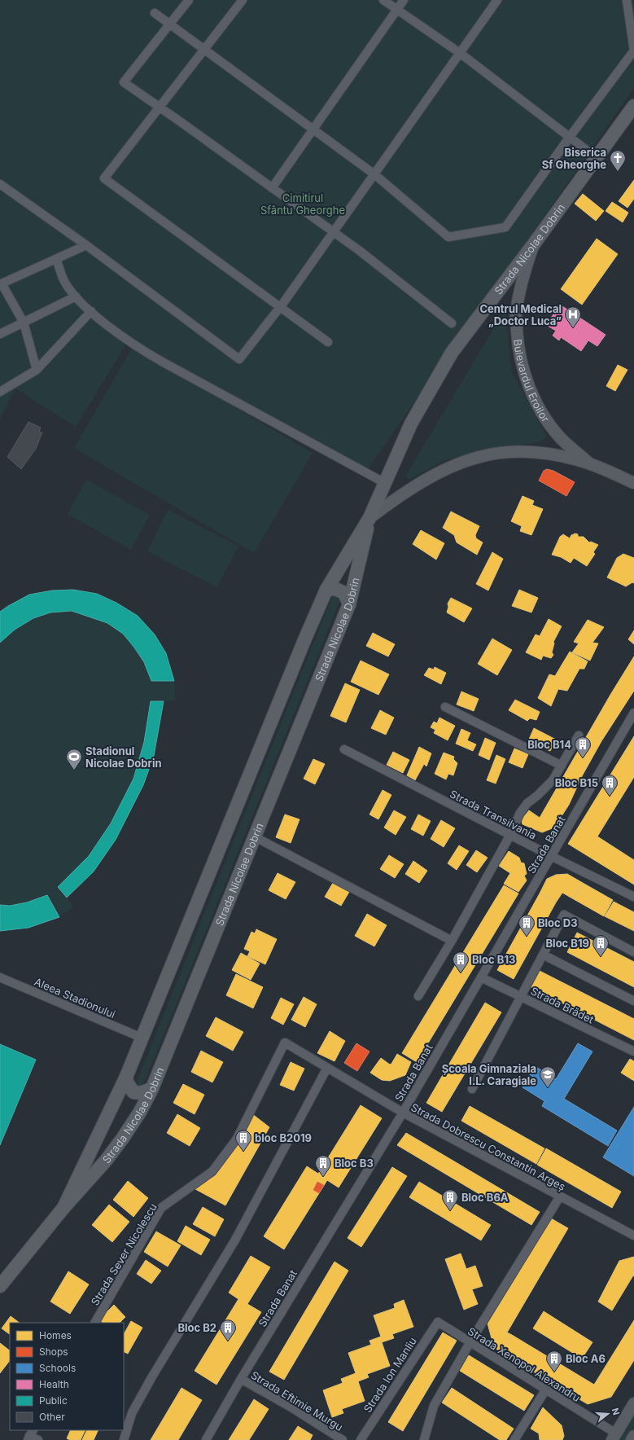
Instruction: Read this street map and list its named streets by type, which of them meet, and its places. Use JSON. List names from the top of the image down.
{
  "streets": {
    "main road": ["Strada Nicolae Dobrin"],
    "street": [
      "Bulevardul Eroilor",
      "Strada Transilvania",
      "Strada Banat",
      "Aleea Stadionului",
      "Strada Brădet",
      "Strada Dobrescu Constantin Argeș",
      "Strada Sever Nicolescu",
      "Strada Xenopol Alexandru",
      "Strada Ion Manliu",
      "Strada Eftimie Murgu"
    ]
  },
  "crossings": [
    ["Strada Nicolae Dobrin", "Bulevardul Eroilor"],
    ["Strada Nicolae Dobrin", "Aleea Stadionului"],
    ["Strada Transilvania", "Strada Banat"],
    ["Strada Banat", "Strada Brădet"],
    ["Strada Banat", "Strada Dobrescu Constantin Argeș"],
    ["Strada Banat", "Strada Eftimie Murgu"],
    ["Strada Dobrescu Constantin Argeș", "Strada Sever Nicolescu"],
    ["Strada Xenopol Alexandru", "Strada Ion Manliu"]
  ],
  "parks": ["Cimitirul Sfântu Gheorghe"],
  "places": {
    "church": ["Biserica Sf Gheorghe"],
    "hospital": ["Centrul Medical „Doctor Luca”"],
    "building": [
      "Bloc B14",
      "Bloc B15",
      "Bloc D3",
      "Bloc B19",
      "Bloc B13",
      "bloc B2019",
      "Bloc B3",
      "Bloc B6A",
      "Bloc B2",
      "Bloc A6"
    ],
    "sports": ["Stadionul Nicolae Dobrin"],
    "school or university": ["Școala Gimnaziala I.L. Caragiale"]
  },
  "legend": [
    "Homes",
    "Shops",
    "Schools",
    "Health",
    "Public",
    "Other"
  ],
  "north": "right"
}
